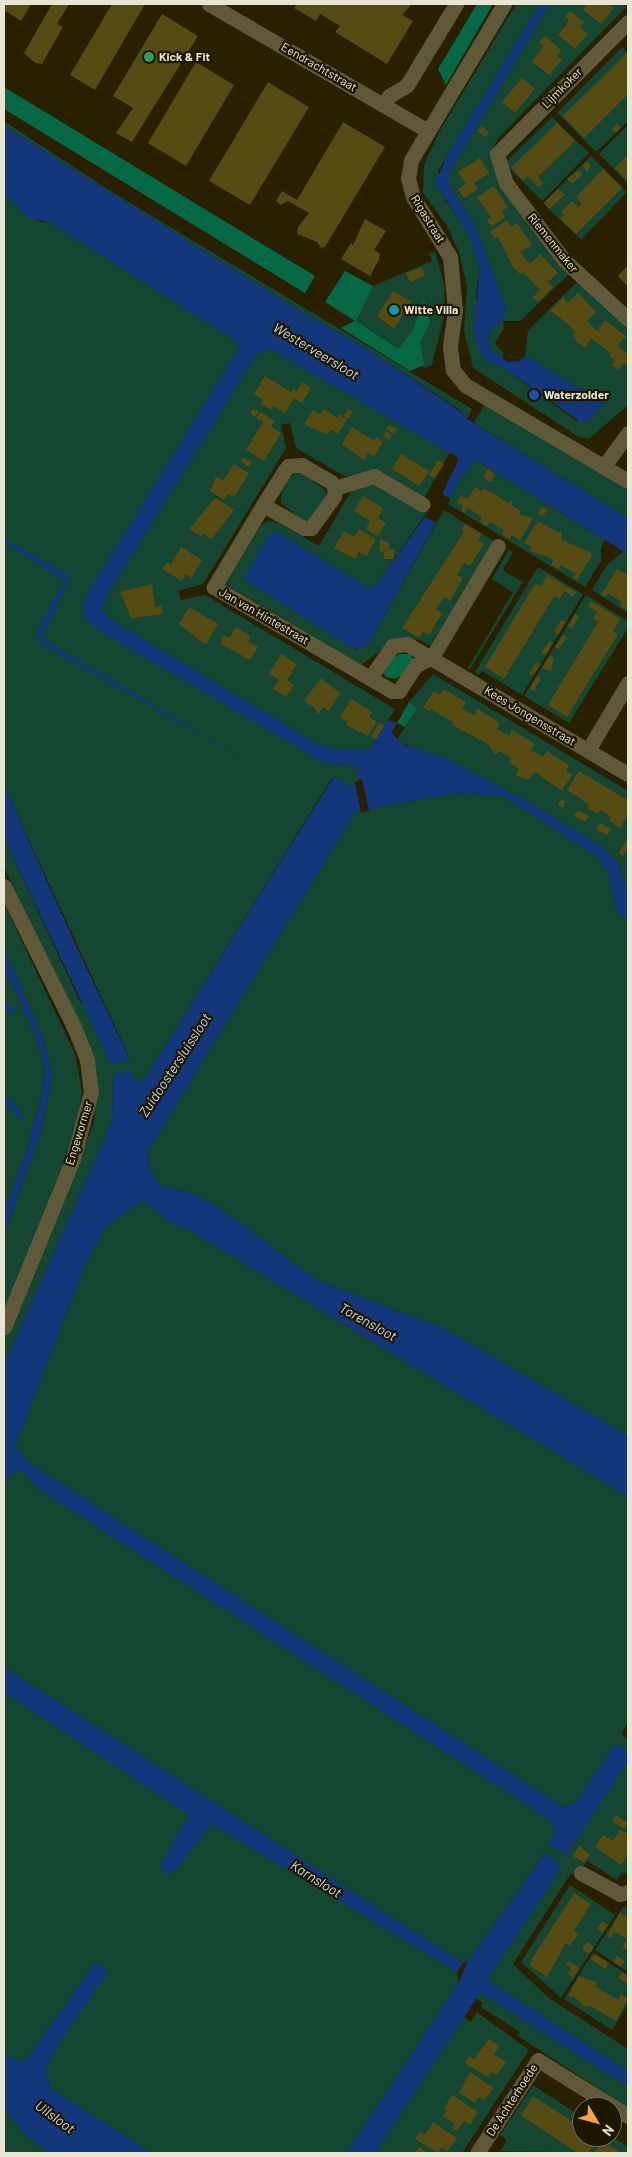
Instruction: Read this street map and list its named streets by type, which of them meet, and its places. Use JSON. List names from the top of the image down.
{
  "streets": {
    "street": [
      "Eendrachtstraat",
      "Lijmkoker",
      "Rigastraat",
      "Riemenmaker",
      "Jan van Hintestraat",
      "Kees Jongensstraat",
      "Engewormer",
      "De Achterhoede"
    ]
  },
  "crossings": [
    ["Eendrachtstraat", "Rigastraat"],
    ["Lijmkoker", "Riemenmaker"],
    ["Jan van Hintestraat", "Kees Jongensstraat"]
  ],
  "water": [
    "Westerveersloot",
    "Zuidoostersluissloot",
    "Torensloot",
    "Karnsloot",
    "Uilsloot"
  ],
  "places": ["Kick & Fit", "Witte Villa", "Waterzolder"],
  "north": "bottom right"
}
